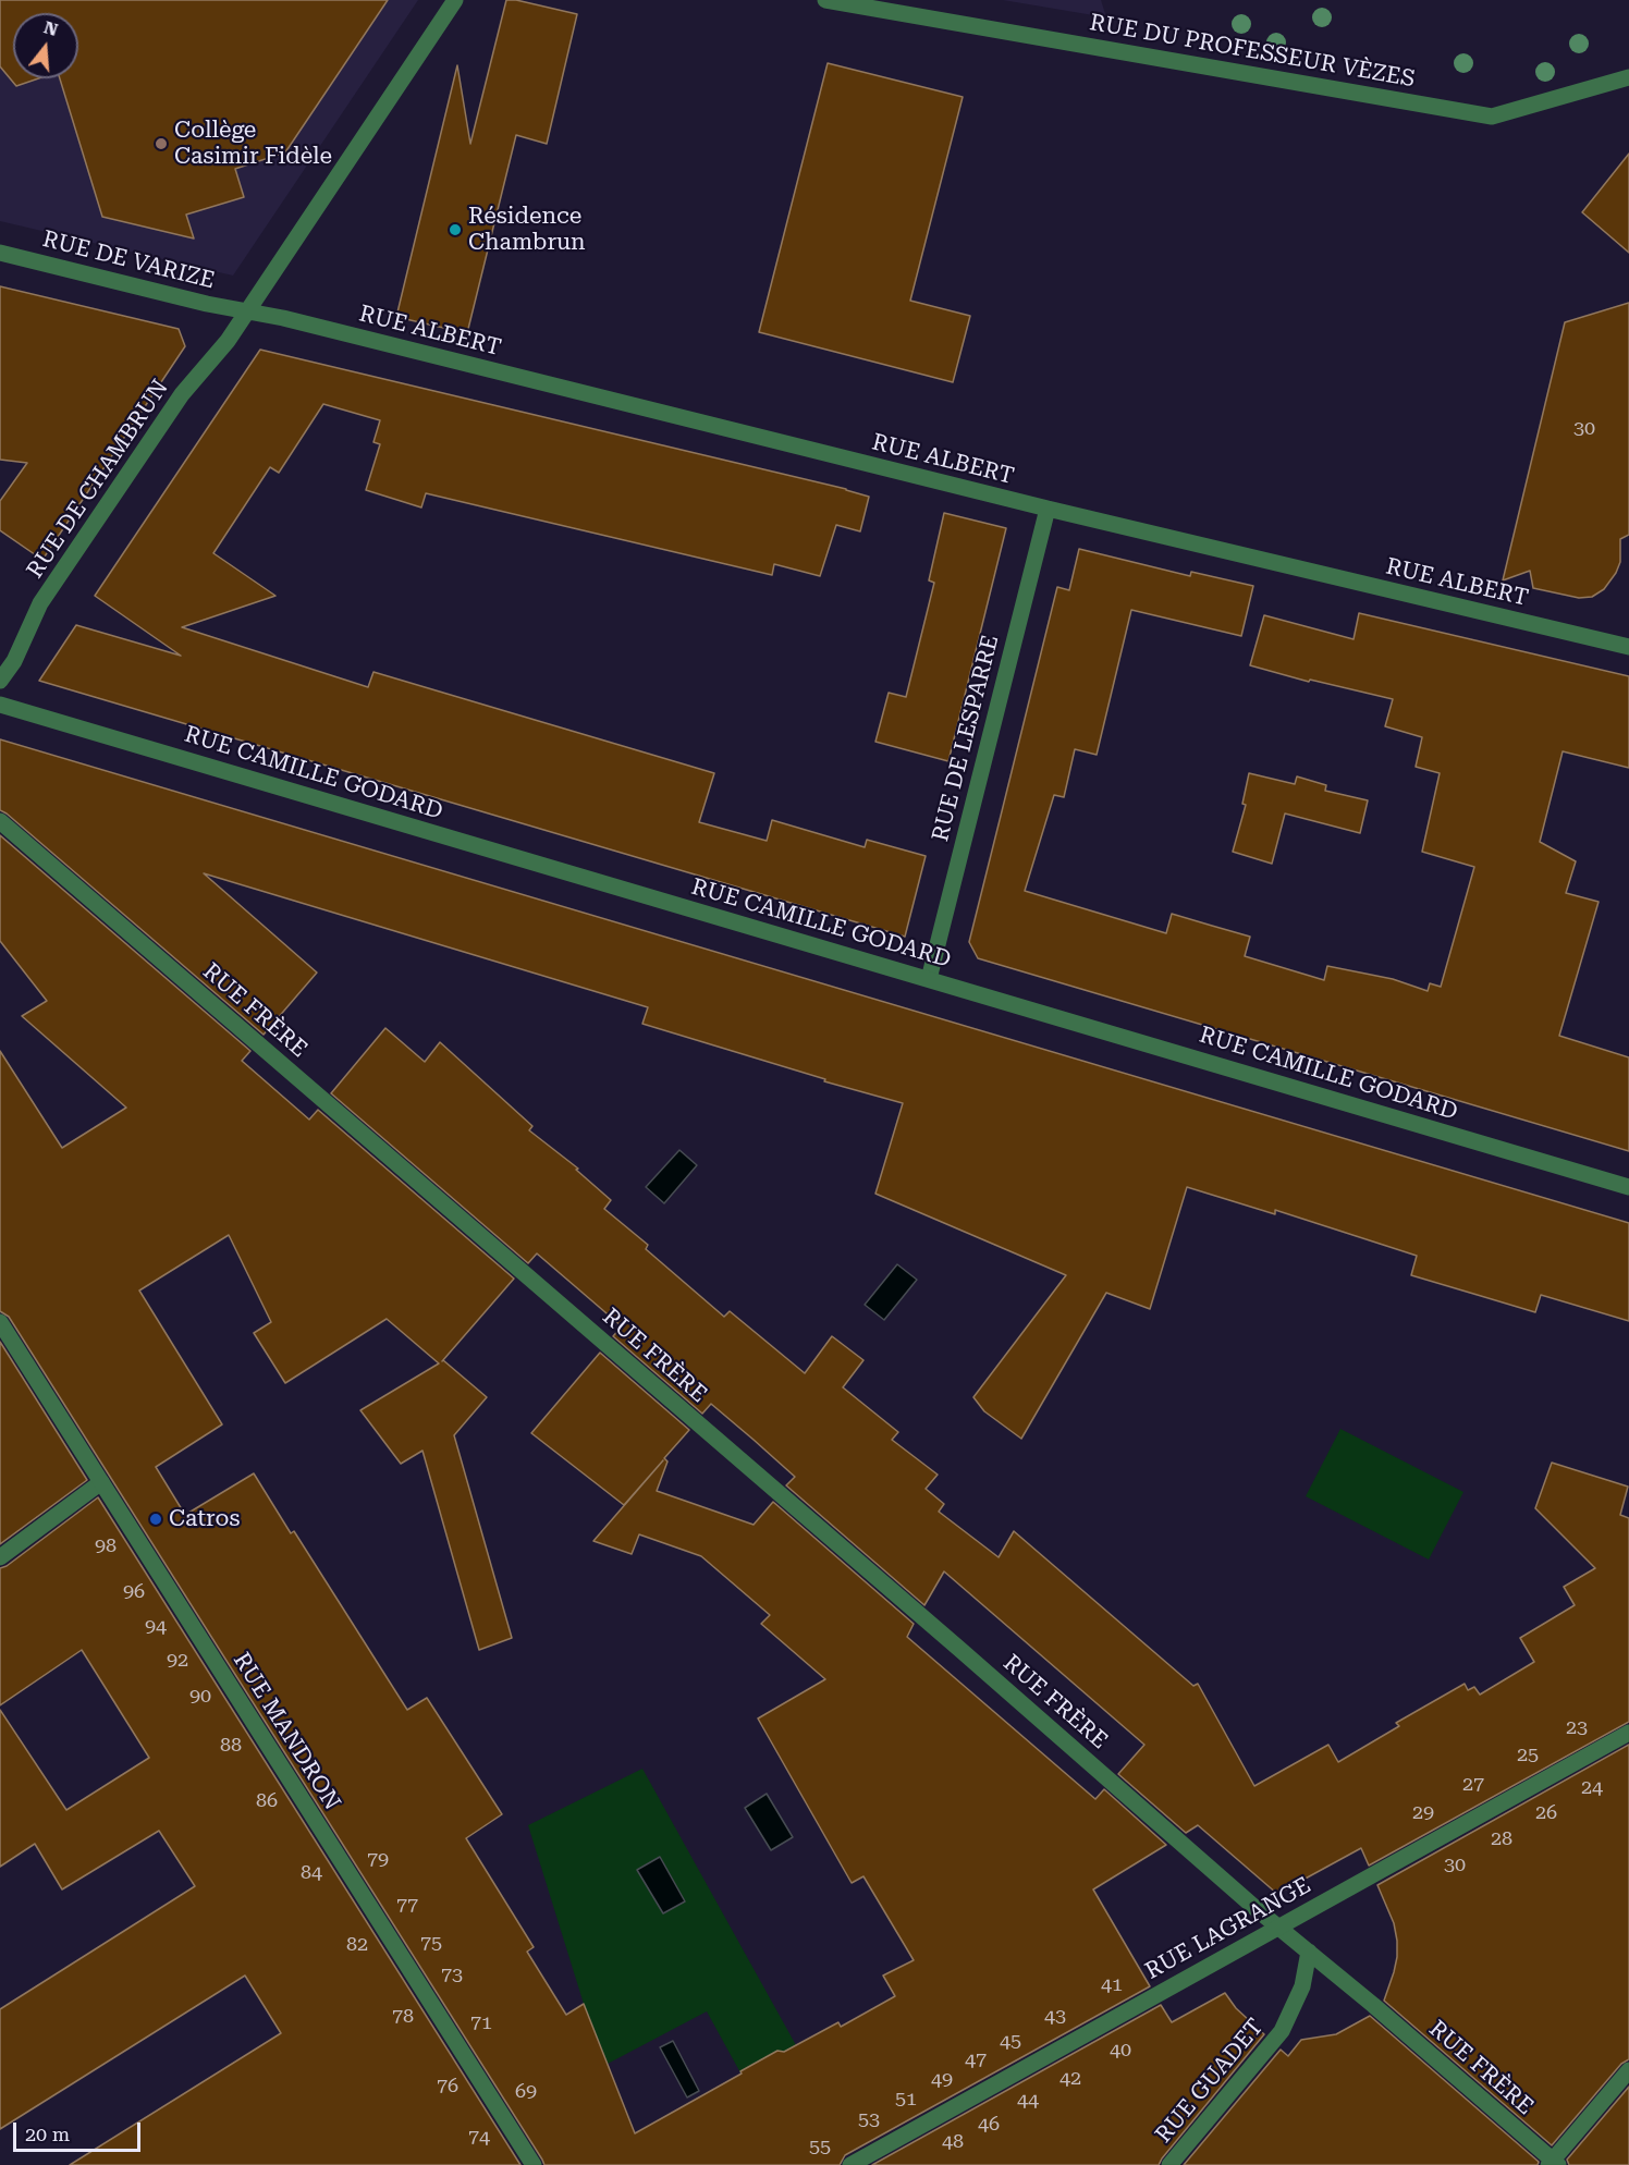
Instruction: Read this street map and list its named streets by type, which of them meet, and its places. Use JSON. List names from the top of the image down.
{
  "streets": {
    "street": [
      "RUE DU PROFESSEUR VÈZES",
      "RUE DE VARIZE",
      "RUE ALBERT",
      "RUE DE CHAMBRUN",
      "RUE DE LESPARRE",
      "RUE CAMILLE GODARD",
      "RUE FRÈRE",
      "RUE MANDRON",
      "RUE LAGRANGE",
      "RUE GUADET"
    ]
  },
  "crossings": [
    ["RUE DE VARIZE", "RUE ALBERT"],
    ["RUE DE VARIZE", "RUE DE CHAMBRUN"],
    ["RUE ALBERT", "RUE DE CHAMBRUN"],
    ["RUE ALBERT", "RUE DE LESPARRE"],
    ["RUE DE LESPARRE", "RUE CAMILLE GODARD"],
    ["RUE FRÈRE", "RUE LAGRANGE"],
    ["RUE FRÈRE", "RUE GUADET"]
  ],
  "places": ["Collège Casimir Fidèle", "Résidence Chambrun", "Catros"],
  "house_numbers": [
    "30",
    "98",
    "96",
    "94",
    "92",
    "90",
    "23",
    "88",
    "25",
    "27",
    "24",
    "86",
    "29",
    "26",
    "28",
    "79",
    "30",
    "84",
    "77",
    "75",
    "82",
    "73",
    "41",
    "78",
    "43",
    "71",
    "45",
    "40",
    "47",
    "42",
    "49",
    "76",
    "69",
    "51",
    "44",
    "53",
    "46",
    "74",
    "48",
    "55"
  ],
  "scale_bar": "20 m",
  "north": "top"
}
